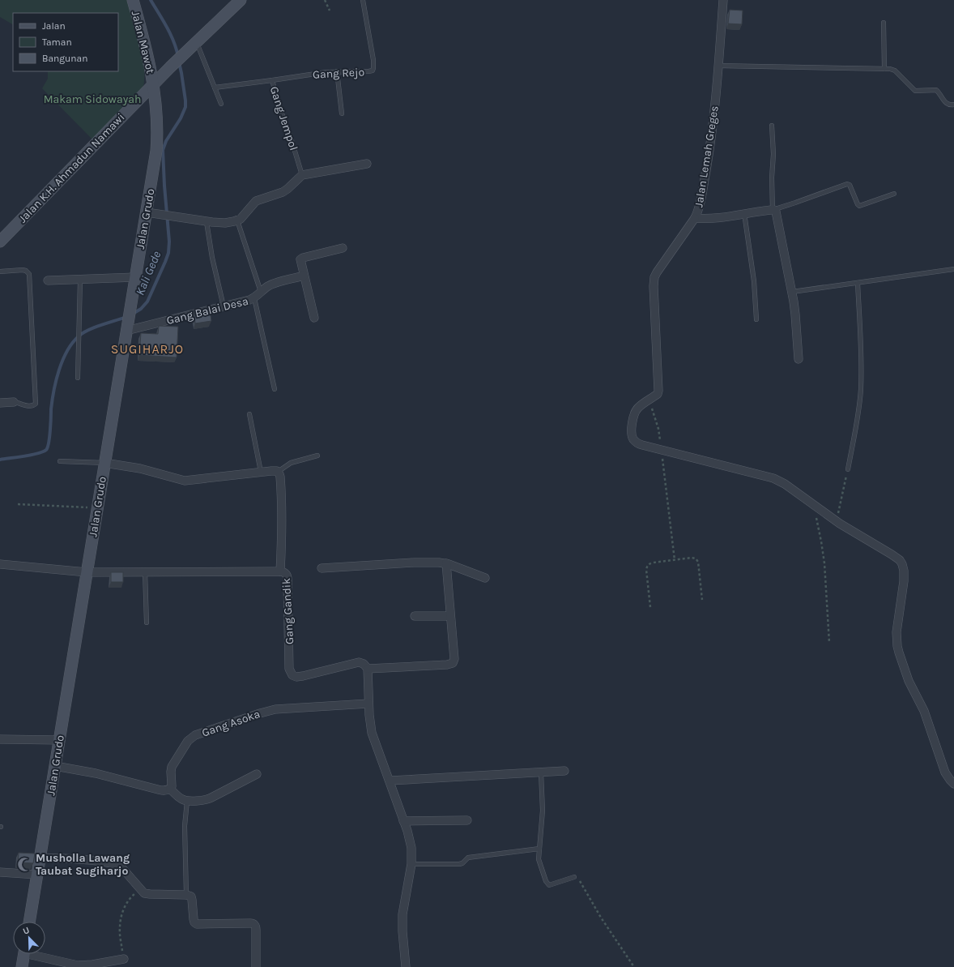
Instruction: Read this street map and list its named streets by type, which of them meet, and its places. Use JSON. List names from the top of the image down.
{
  "streets": {
    "street": [
      "Jalan Mawot",
      "Jalan Lemah Greges",
      "Jalan K.H. Ahmadun Namawi",
      "Jalan Grudo",
      "Gang Balai Desa",
      "Gang Gandik",
      "Gang Asoka"
    ],
    "lane": ["Gang Rejo", "Gang Jempol"]
  },
  "crossings": [
    ["Jalan Mawot", "Jalan K.H. Ahmadun Namawi"],
    ["Jalan Mawot", "Jalan Grudo"],
    ["Gang Rejo", "Gang Jempol"],
    ["Jalan K.H. Ahmadun Namawi", "Jalan Grudo"],
    ["Jalan Grudo", "Gang Balai Desa"],
    ["Jalan Grudo", "Gang Gandik"]
  ],
  "districts": ["SUGIHARJO"],
  "water": ["Kali Gede"],
  "parks": ["Makam Sidowayah"],
  "places": {
    "mosque": ["Musholla Lawang Taubat Sugiharjo"]
  },
  "legend": ["Jalan", "Taman", "Bangunan"],
  "north": "top left"
}
